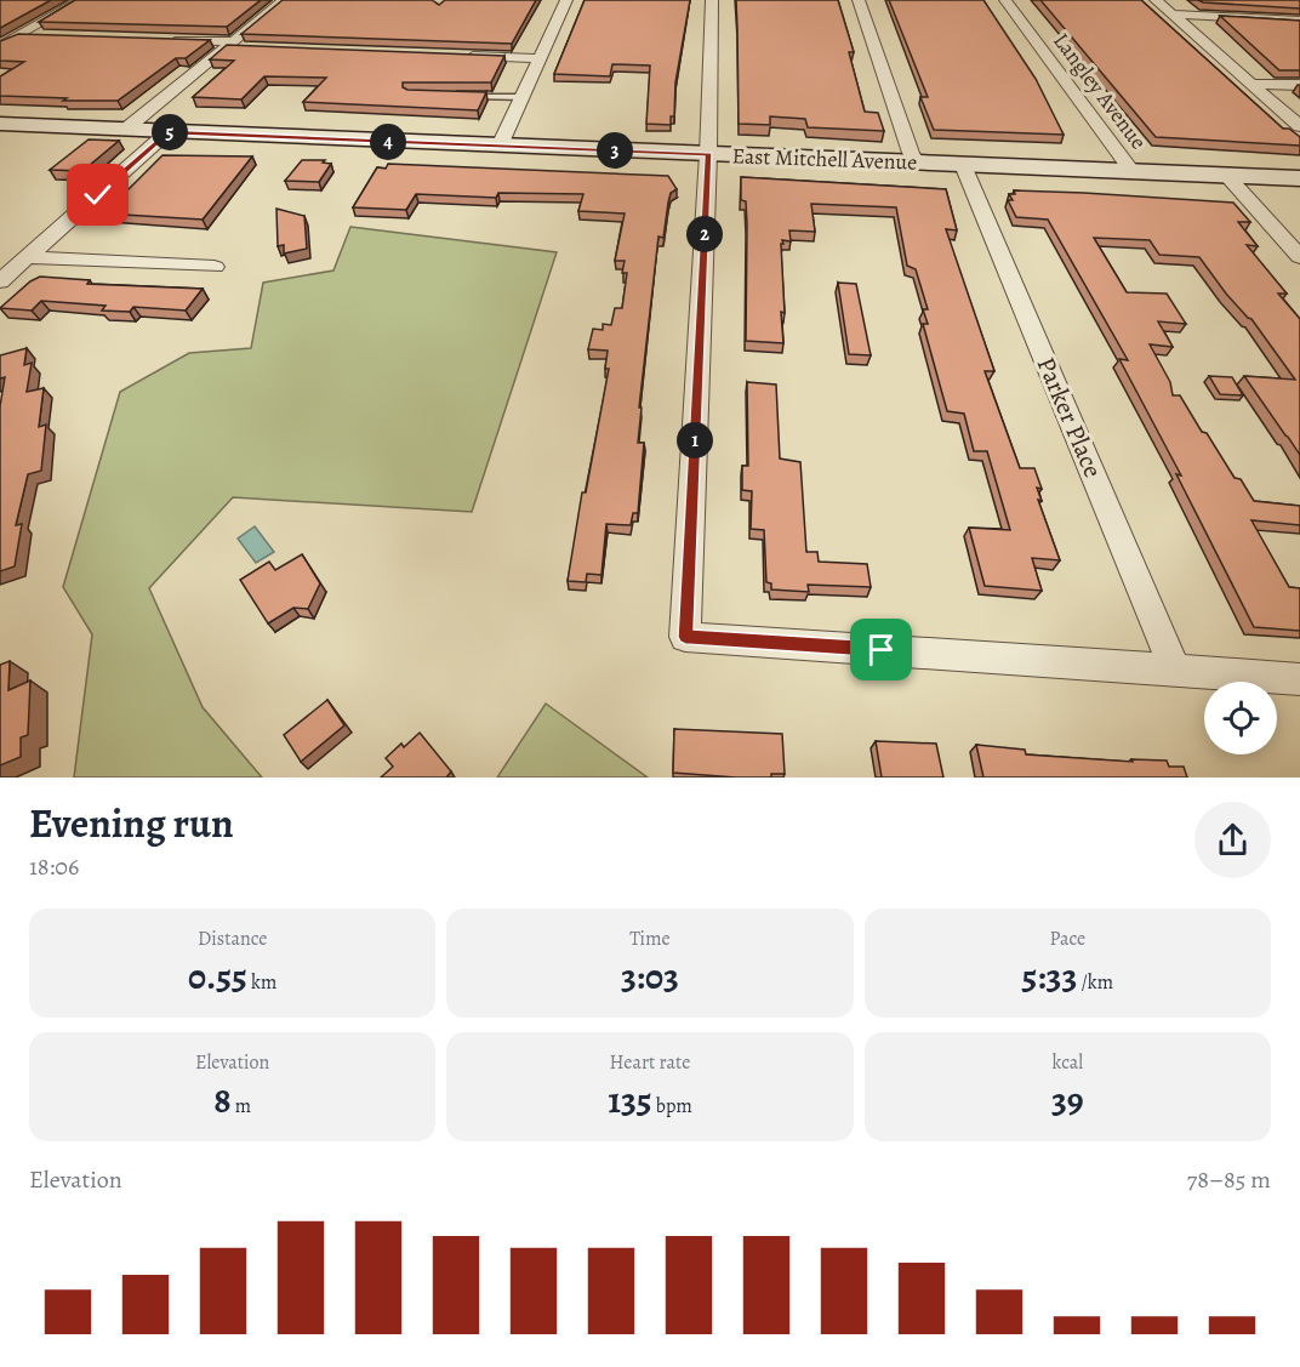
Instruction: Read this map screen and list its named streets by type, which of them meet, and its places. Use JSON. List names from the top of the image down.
{
  "streets": {
    "street": ["Langley Avenue", "East Mitchell Avenue", "Parker Place"]
  },
  "crossings": [
    ["Langley Avenue", "East Mitchell Avenue"],
    ["East Mitchell Avenue", "Parker Place"]
  ],
  "page": {
    "pins": [
      "5",
      "4",
      "3",
      "2",
      "1"
    ],
    "heading": ["Evening run", "18:06"],
    "stats": [
      ["Distance", "0.55 km"],
      ["Time", "3:03"],
      ["Pace", "5:33 /km"],
      ["Elevation", "8 m"],
      ["Heart rate", "135 bpm"],
      ["kcal", "39"]
    ],
    "chart": ["Elevation", "78–85 m"]
  }
}
